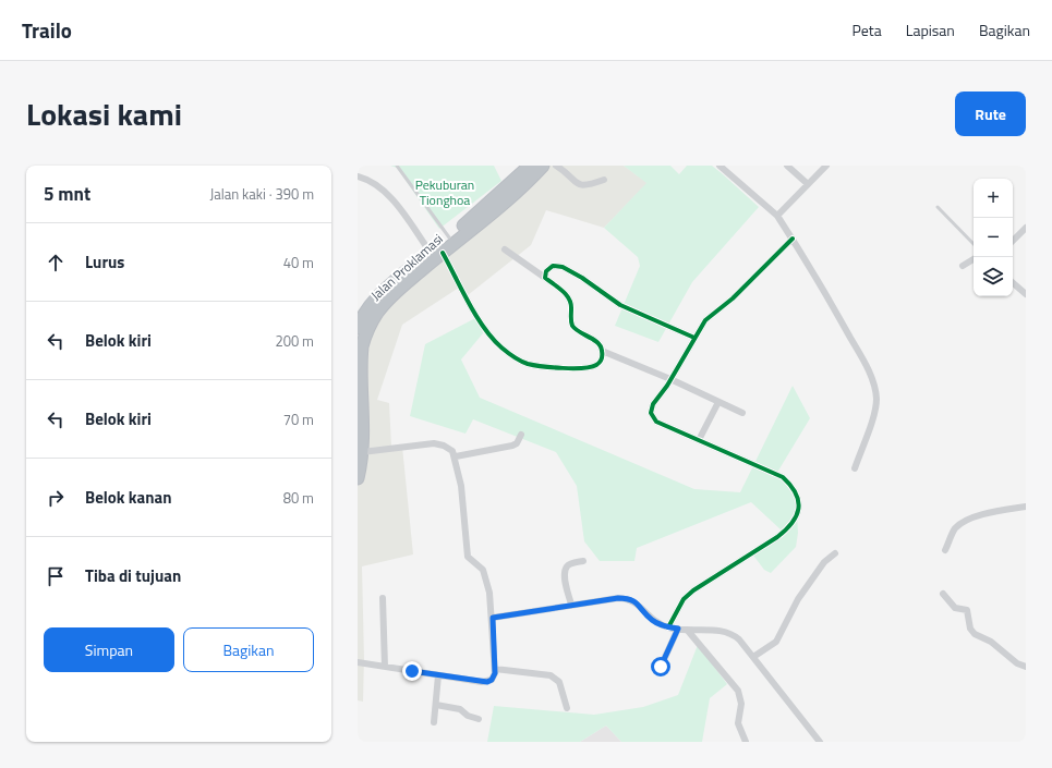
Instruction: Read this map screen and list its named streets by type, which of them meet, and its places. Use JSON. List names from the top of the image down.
{
  "streets": {
    "highway": ["Jalan Proklamasi"]
  },
  "parks": ["Pekuburan Tionghoa"],
  "page": {
    "header": "Trailo",
    "nav": ["Peta", "Lapisan", "Bagikan"],
    "title": "Lokasi kami",
    "buttons": [
      "Rute",
      ["Simpan", "Bagikan"]
    ],
    "heading": ["5 mnt", "Jalan kaki · 390 m"],
    "map_buttons": ["+", "−"],
    "list": [
      ["Lurus", "40 m"],
      ["Belok kiri", "200 m"],
      ["Belok kiri", "70 m"],
      ["Belok kanan", "80 m"],
      "Tiba di tujuan"
    ]
  }
}
